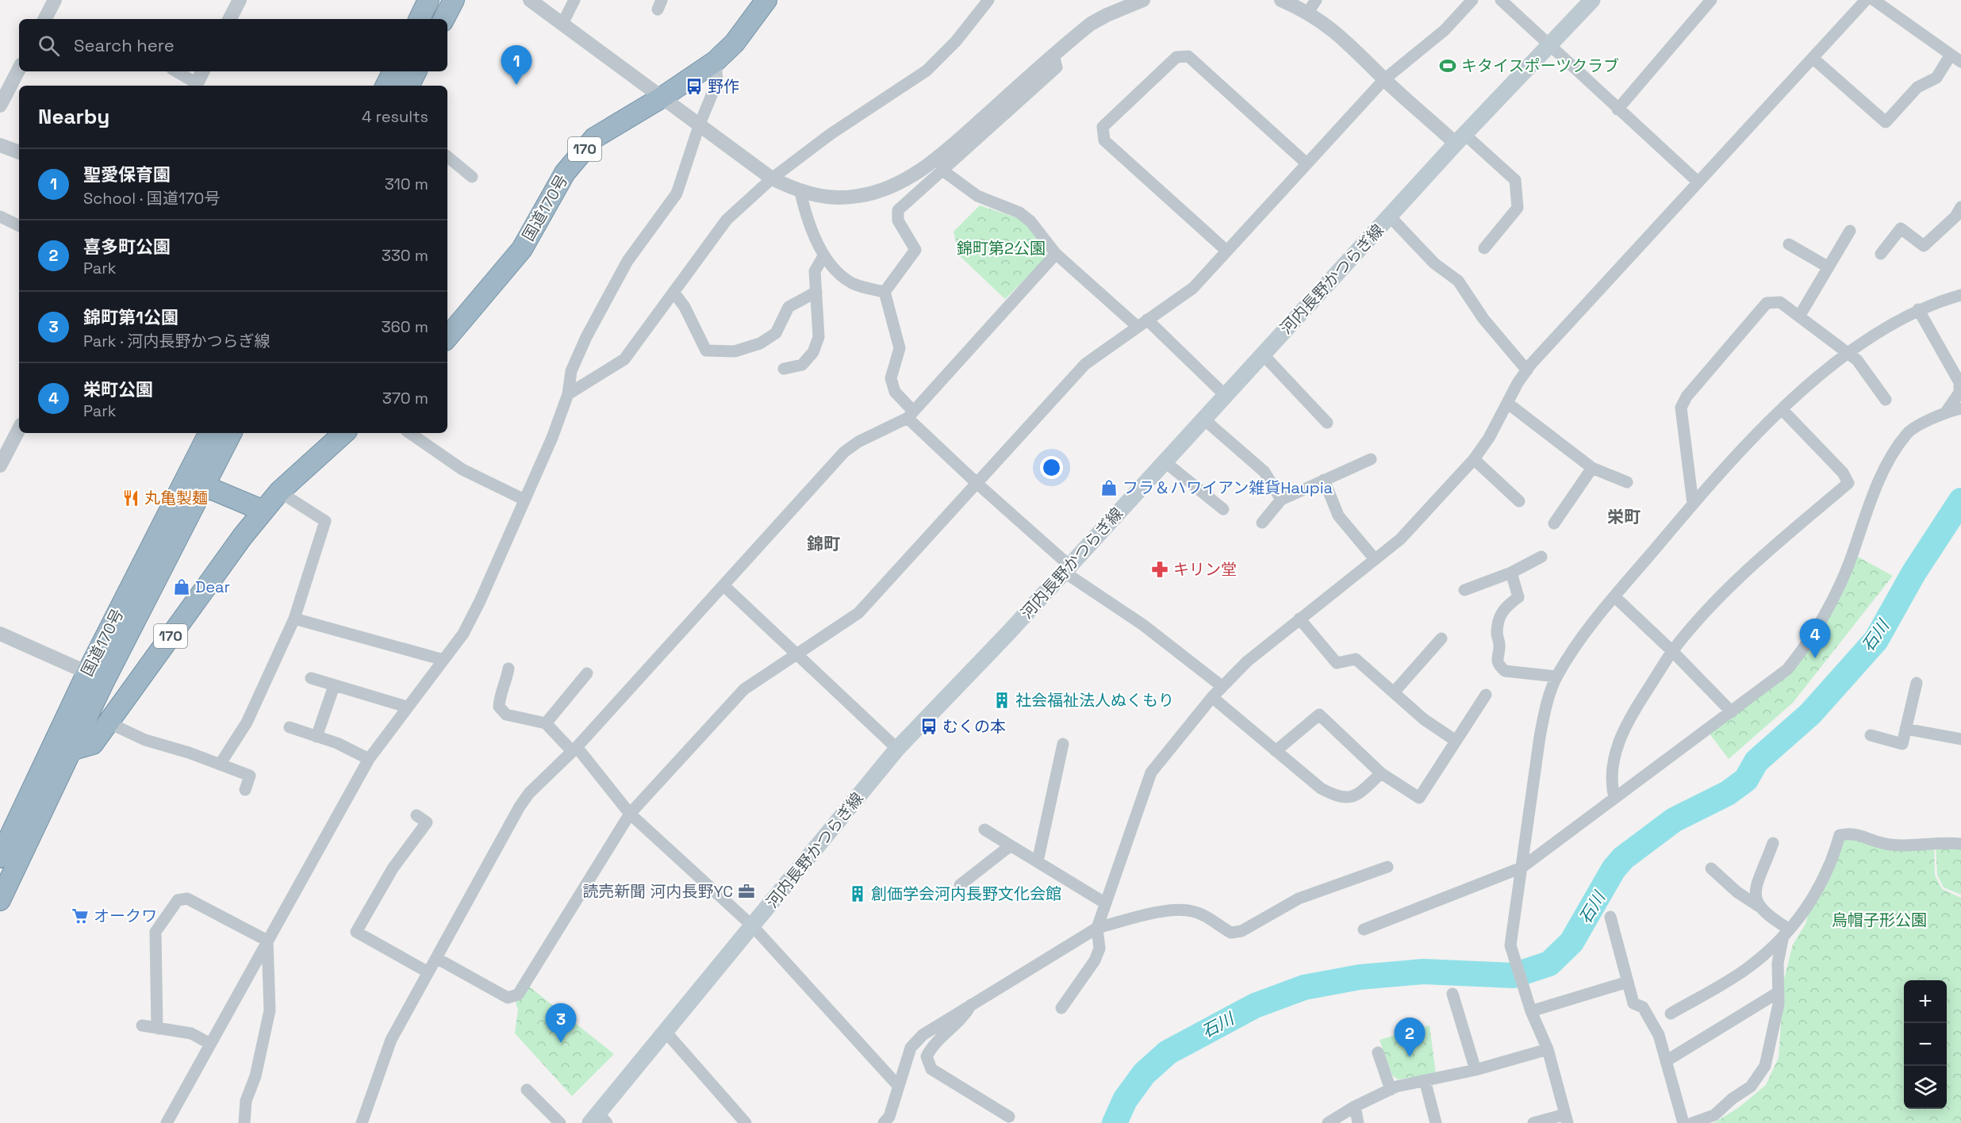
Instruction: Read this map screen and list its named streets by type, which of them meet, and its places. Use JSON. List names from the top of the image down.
{
  "streets": {
    "highway": ["170", "国道170号"],
    "main road": ["河内長野かつらぎ線"]
  },
  "crossings": [
    ["170", "国道170号"]
  ],
  "districts": ["栄町", "錦町"],
  "water": ["石川"],
  "parks": ["錦町第2公園", "烏帽子形公園"],
  "places": {
    "sports": ["キタイスポーツクラブ"],
    "bus stop": ["野作", "むくの本"],
    "shop": ["フラ＆ハワイアン雑貨Haupia", "Dear"],
    "restaurant": ["丸亀製麺"],
    "pharmacy": ["キリン堂"],
    "building": ["社会福祉法人ぬくもり", "創価学会河内長野文化会館"],
    "office": ["読売新聞 河内長野YC"],
    "supermarket": ["オークワ"]
  },
  "page": {
    "search": "Search here",
    "pins": [
      "1",
      "4",
      "3",
      "2"
    ],
    "heading": ["Nearby", "4 results"],
    "list": [
      {
        "mark": "1",
        "name": "聖愛保育園",
        "note": "School · 国道170号",
        "value": "310 m"
      },
      {
        "mark": "2",
        "name": "喜多町公園",
        "note": "Park",
        "value": "330 m"
      },
      {
        "mark": "3",
        "name": "錦町第1公園",
        "note": "Park · 河内長野かつらぎ線",
        "value": "360 m"
      },
      {
        "mark": "4",
        "name": "栄町公園",
        "note": "Park",
        "value": "370 m"
      }
    ],
    "map_buttons": ["+", "−"]
  }
}
